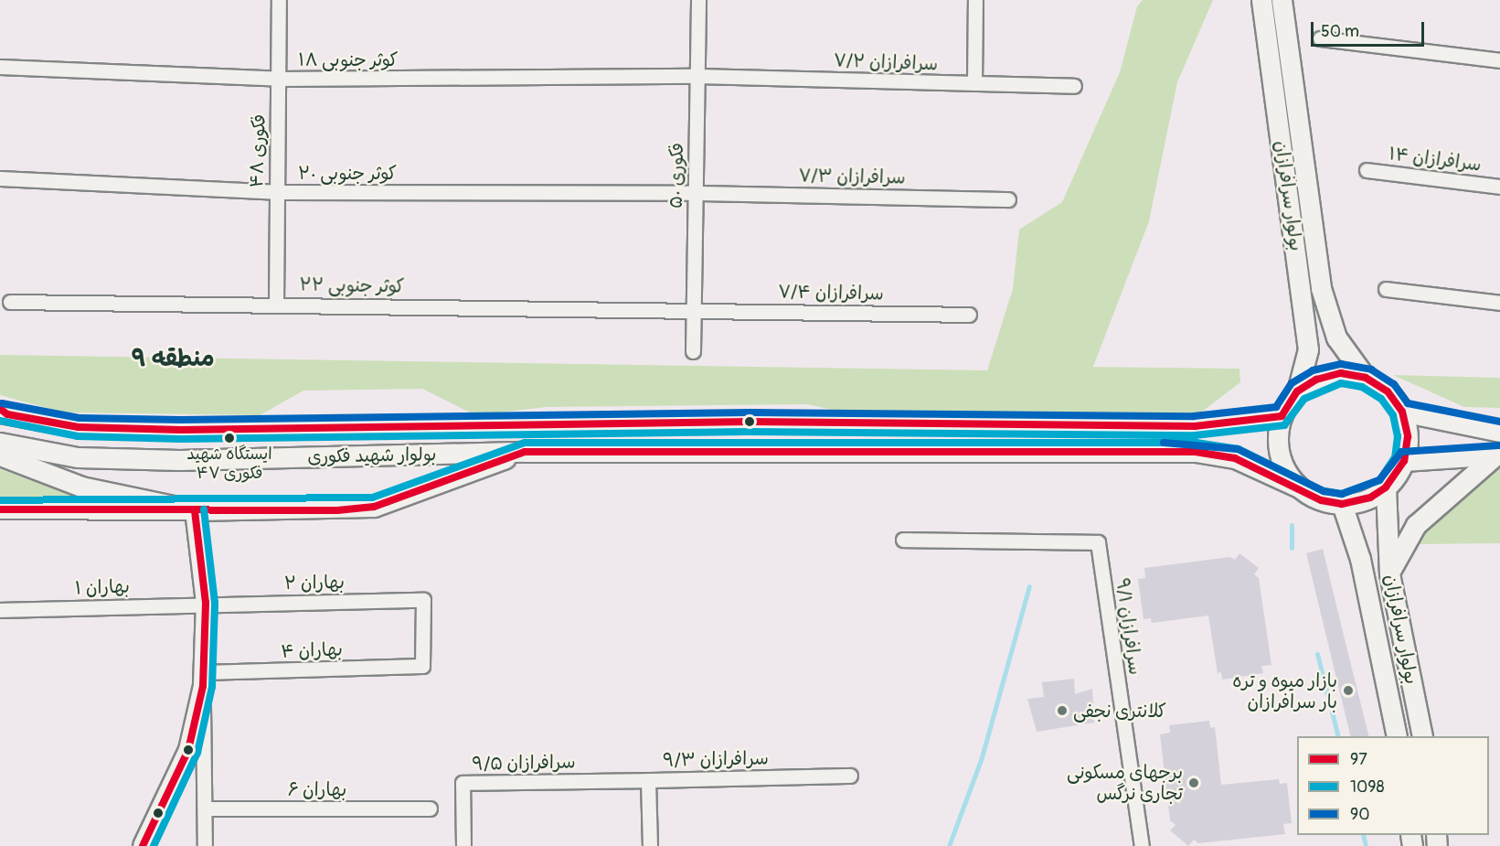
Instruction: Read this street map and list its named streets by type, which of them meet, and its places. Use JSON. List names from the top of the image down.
{
  "streets": {
    "main road": ["بولوار سرافرازان", "بولوار شهید فکوری"],
    "street": [
      "کوثر جنوبی ۱۸",
      "سرافرازان ۷/۲",
      "فکوری ۴۸",
      "سرافرازان ۱۴",
      "کوثر جنوبی ۲۰",
      "فکوری ۵۰",
      "سرافرازان ۷/۳",
      "کوثر جنوبی ۲۲",
      "سرافرازان ۷/۴",
      "بهاران ۲",
      "بهاران ۱",
      "سرافرازان ۹/۱",
      "بهاران ۴",
      "سرافرازان ۹/۳",
      "سرافرازان ۹/۵",
      "بهاران ۶"
    ]
  },
  "crossings": [
    ["کوثر جنوبی ۱۸", "سرافرازان ۷/۲"],
    ["کوثر جنوبی ۱۸", "فکوری ۴۸"],
    ["کوثر جنوبی ۱۸", "فکوری ۵۰"],
    ["سرافرازان ۷/۲", "فکوری ۵۰"],
    ["فکوری ۴۸", "کوثر جنوبی ۲۰"],
    ["فکوری ۴۸", "کوثر جنوبی ۲۲"],
    ["کوثر جنوبی ۲۰", "فکوری ۵۰"],
    ["کوثر جنوبی ۲۰", "سرافرازان ۷/۳"],
    ["فکوری ۵۰", "سرافرازان ۷/۳"],
    ["فکوری ۵۰", "کوثر جنوبی ۲۲"],
    ["فکوری ۵۰", "سرافرازان ۷/۴"],
    ["بولوار سرافرازان", "بولوار شهید فکوری"],
    ["کوثر جنوبی ۲۲", "سرافرازان ۷/۴"],
    ["بهاران ۲", "بهاران ۱"],
    ["بهاران ۲", "بهاران ۴"],
    ["سرافرازان ۹/۳", "سرافرازان ۹/۵"]
  ],
  "districts": ["منطقه ۹"],
  "places": [
    "ایستگاه شهید فکوری ۴۷",
    "بازار میوه و تره بار سرافرازان",
    "کلانتری نجفی",
    "برجهای مسکونی تجاری نرگس"
  ],
  "lines": ["transit line 90", "transit line 97", "transit line 1098"],
  "legend": ["97", "1098", "90"],
  "scale_bar": "50 m"
}
